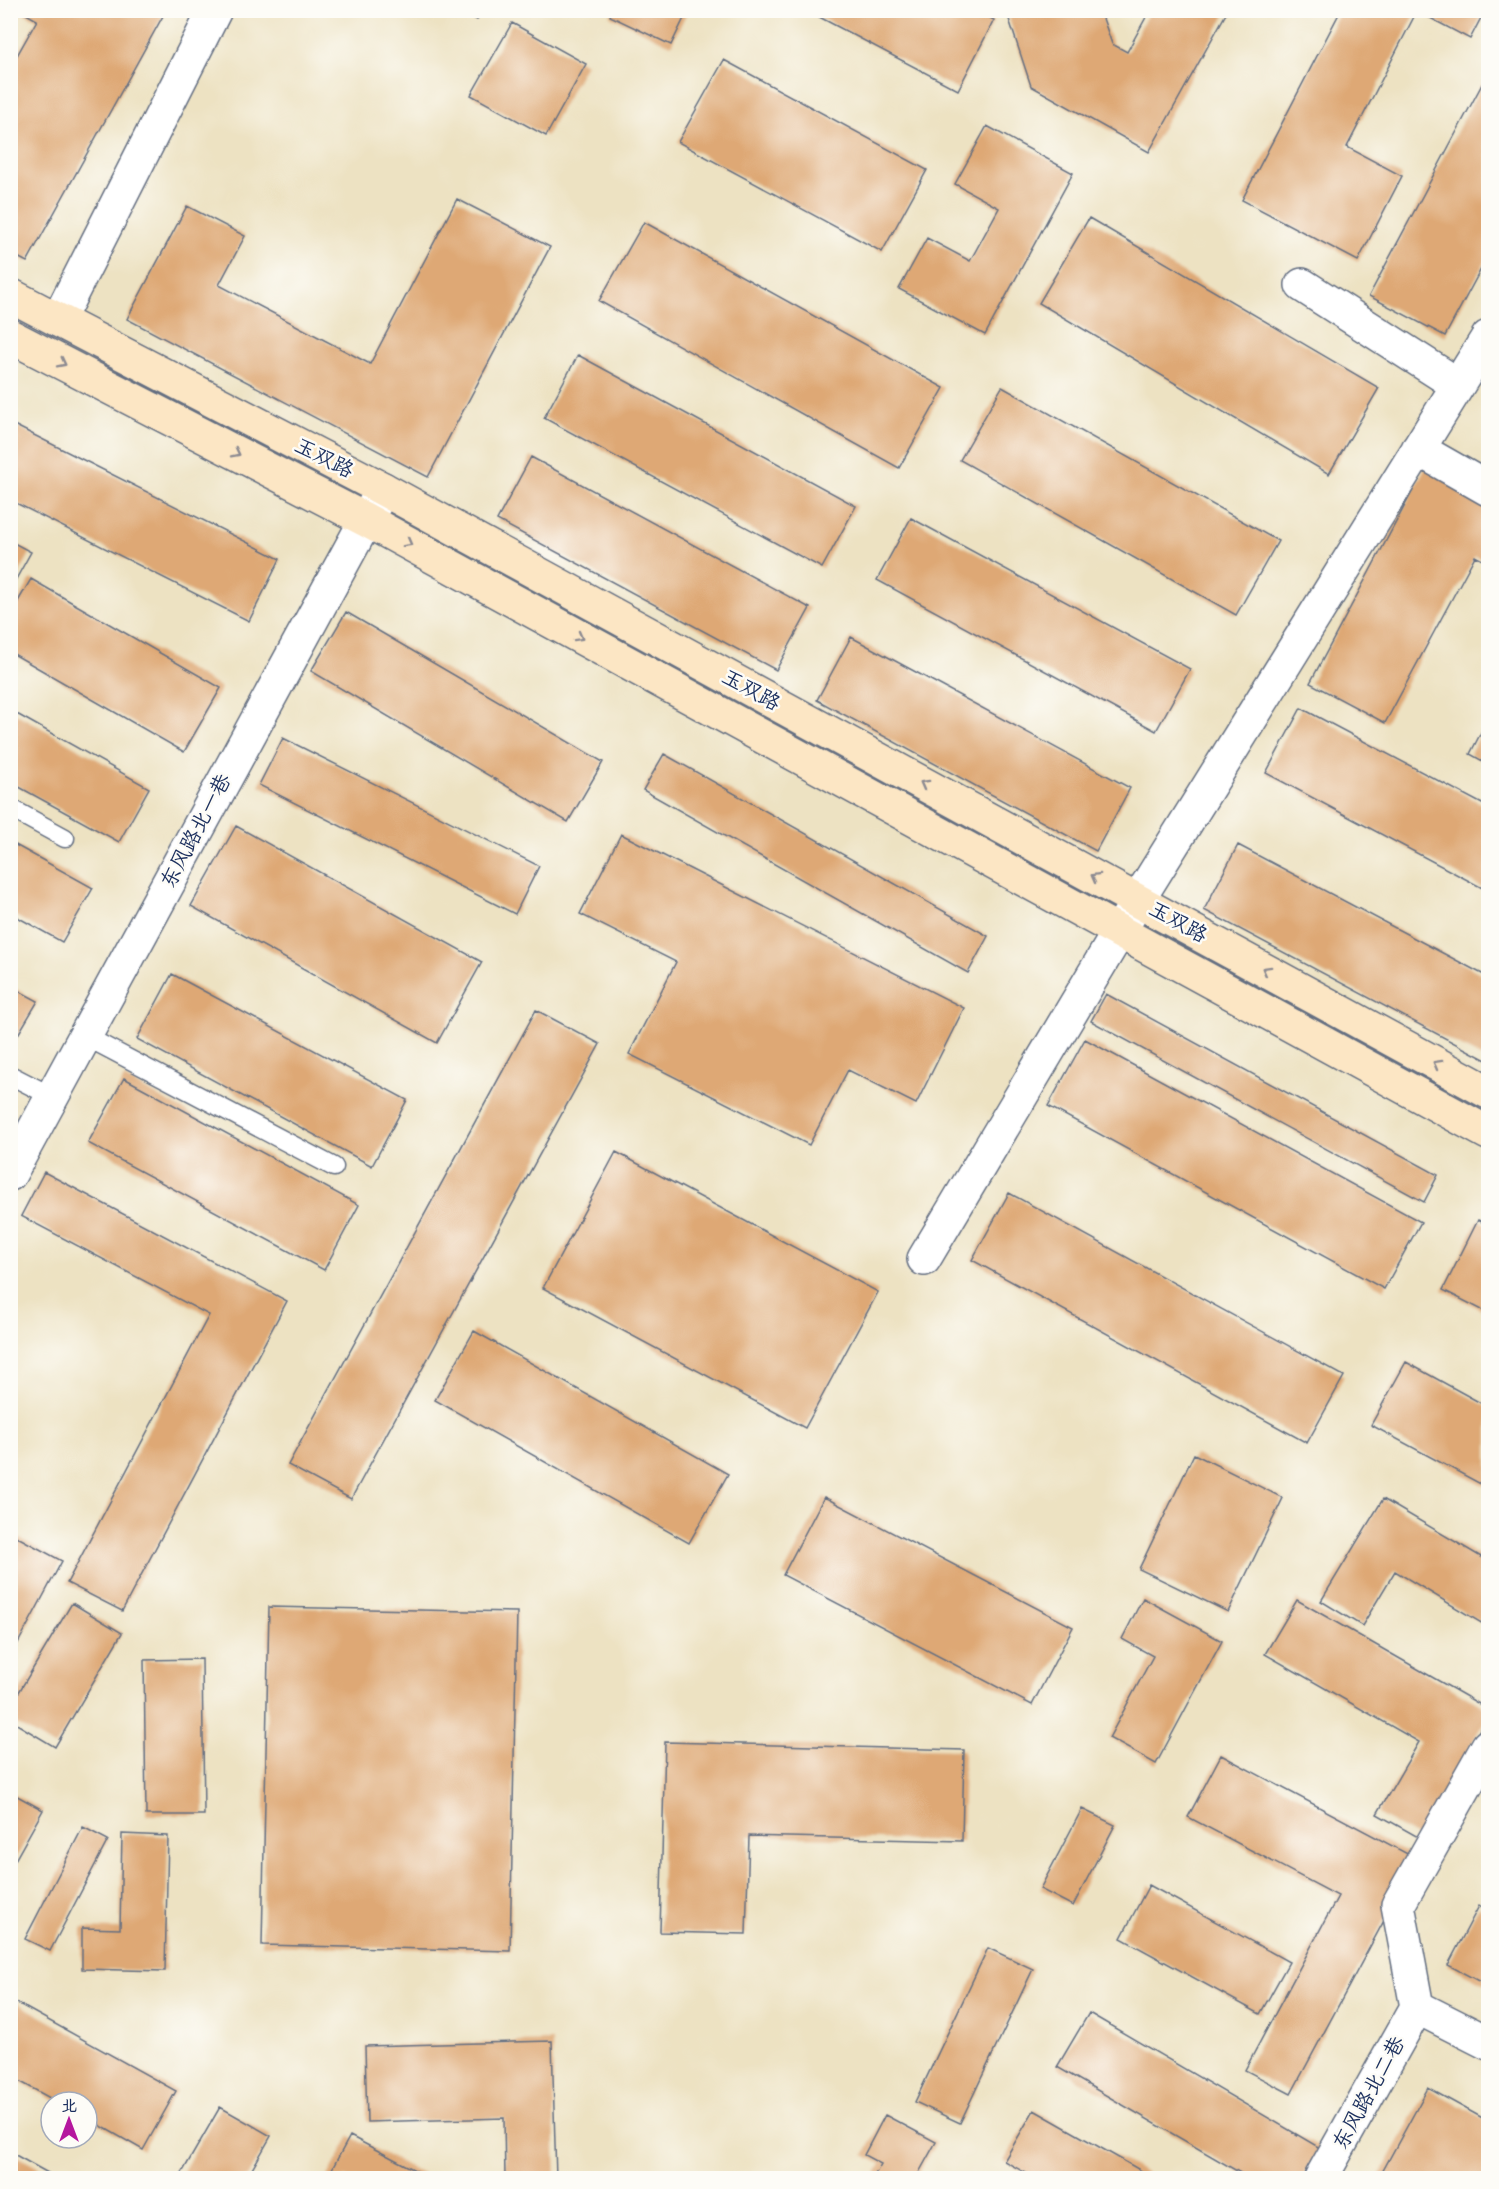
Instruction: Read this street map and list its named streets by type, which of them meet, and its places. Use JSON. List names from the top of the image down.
{
  "streets": {
    "main road": ["玉双路"],
    "street": ["东风路北一巷", "东风路北二巷"]
  },
  "crossings": [
    ["玉双路", "东风路北一巷"]
  ],
  "north": "top"
}
